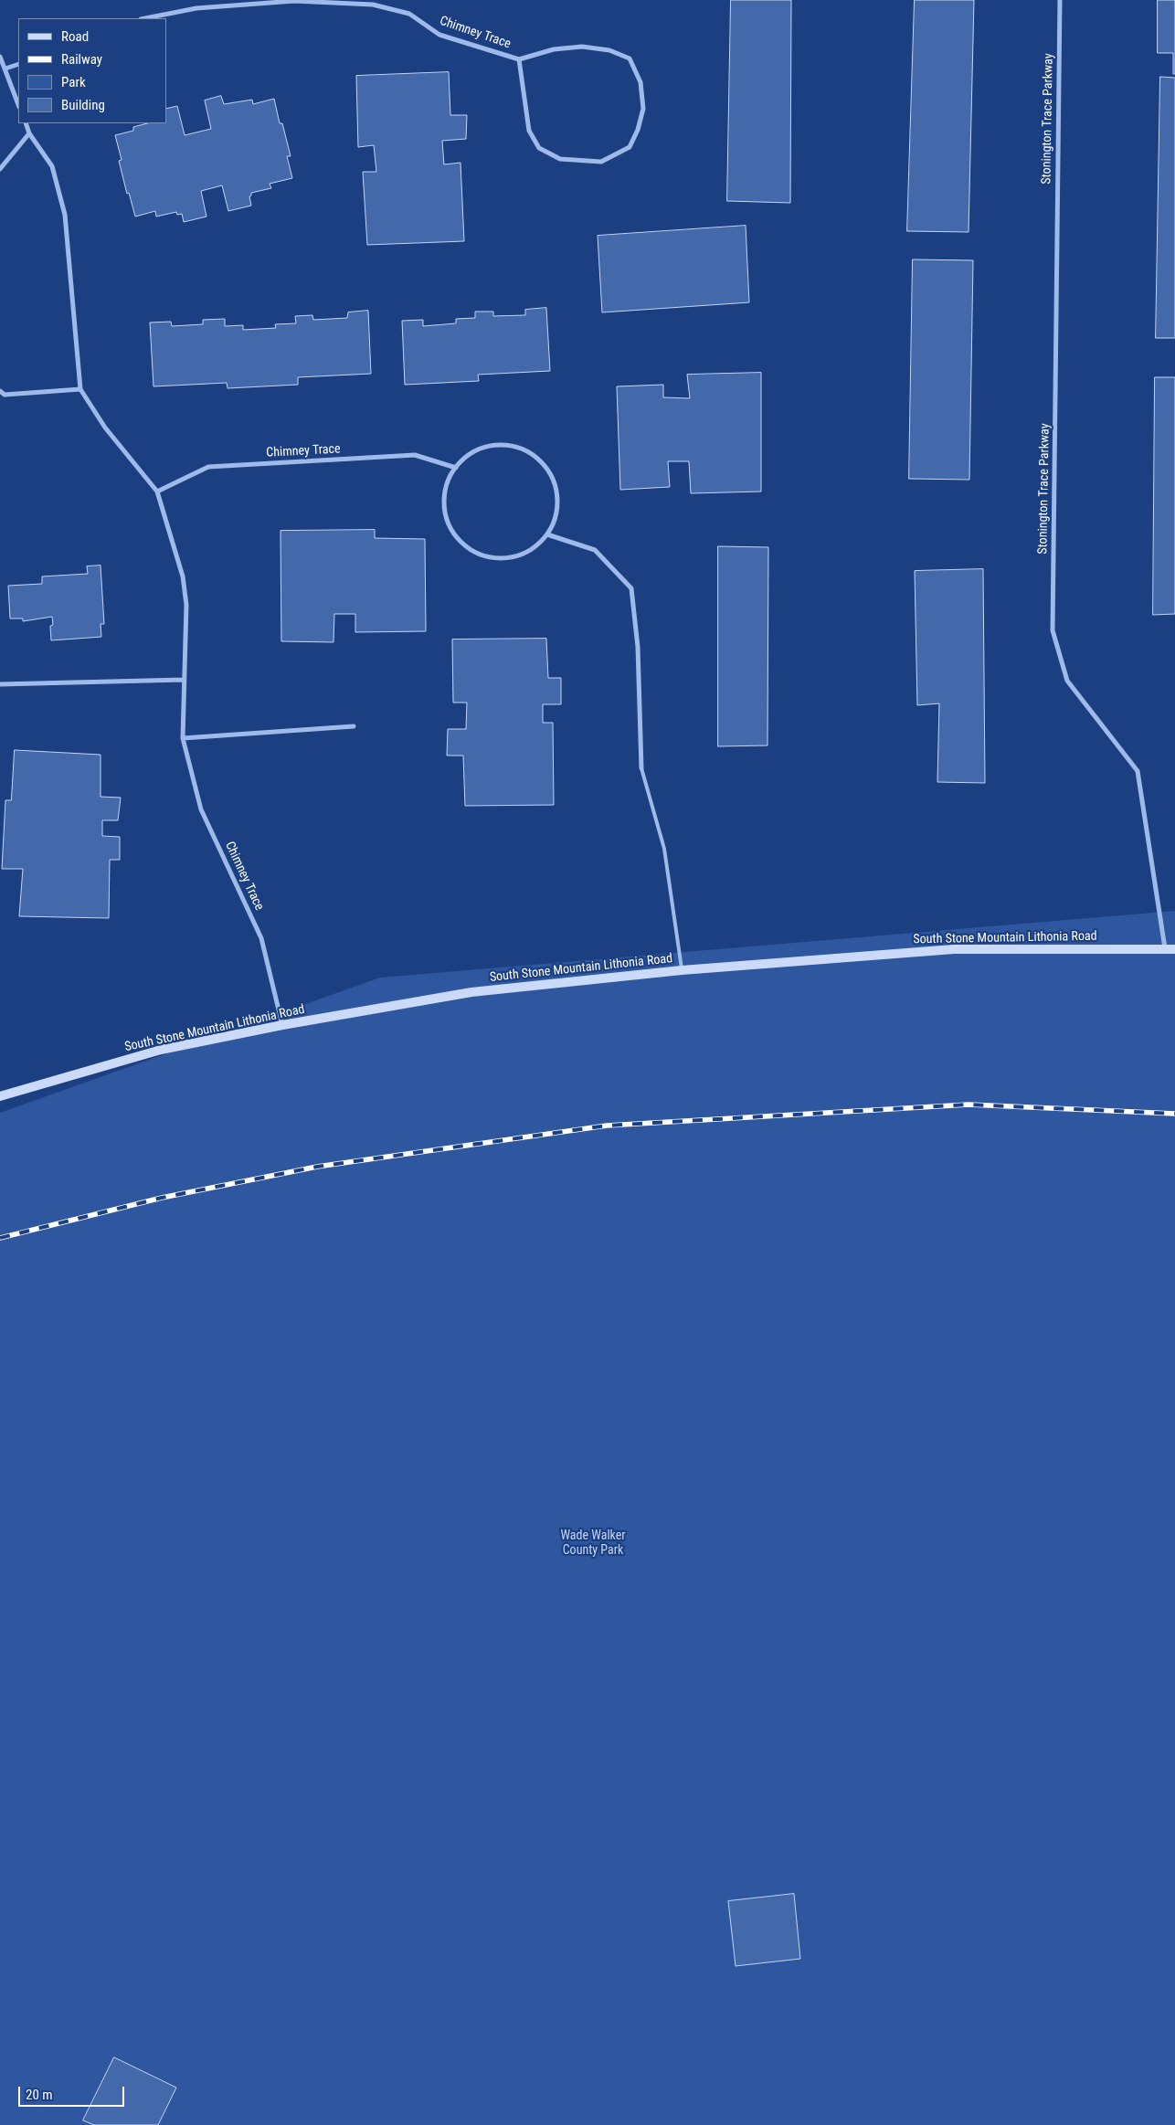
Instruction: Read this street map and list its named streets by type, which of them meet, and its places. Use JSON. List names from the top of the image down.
{
  "streets": {
    "main road": ["South Stone Mountain Lithonia Road"],
    "street": ["Chimney Trace", "Stonington Trace Parkway"]
  },
  "crossings": [
    ["Chimney Trace", "South Stone Mountain Lithonia Road"],
    ["Stonington Trace Parkway", "South Stone Mountain Lithonia Road"]
  ],
  "parks": ["Wade Walker County Park"],
  "legend": [
    "Road",
    "Railway",
    "Park",
    "Building"
  ],
  "scale_bar": "20 m"
}
